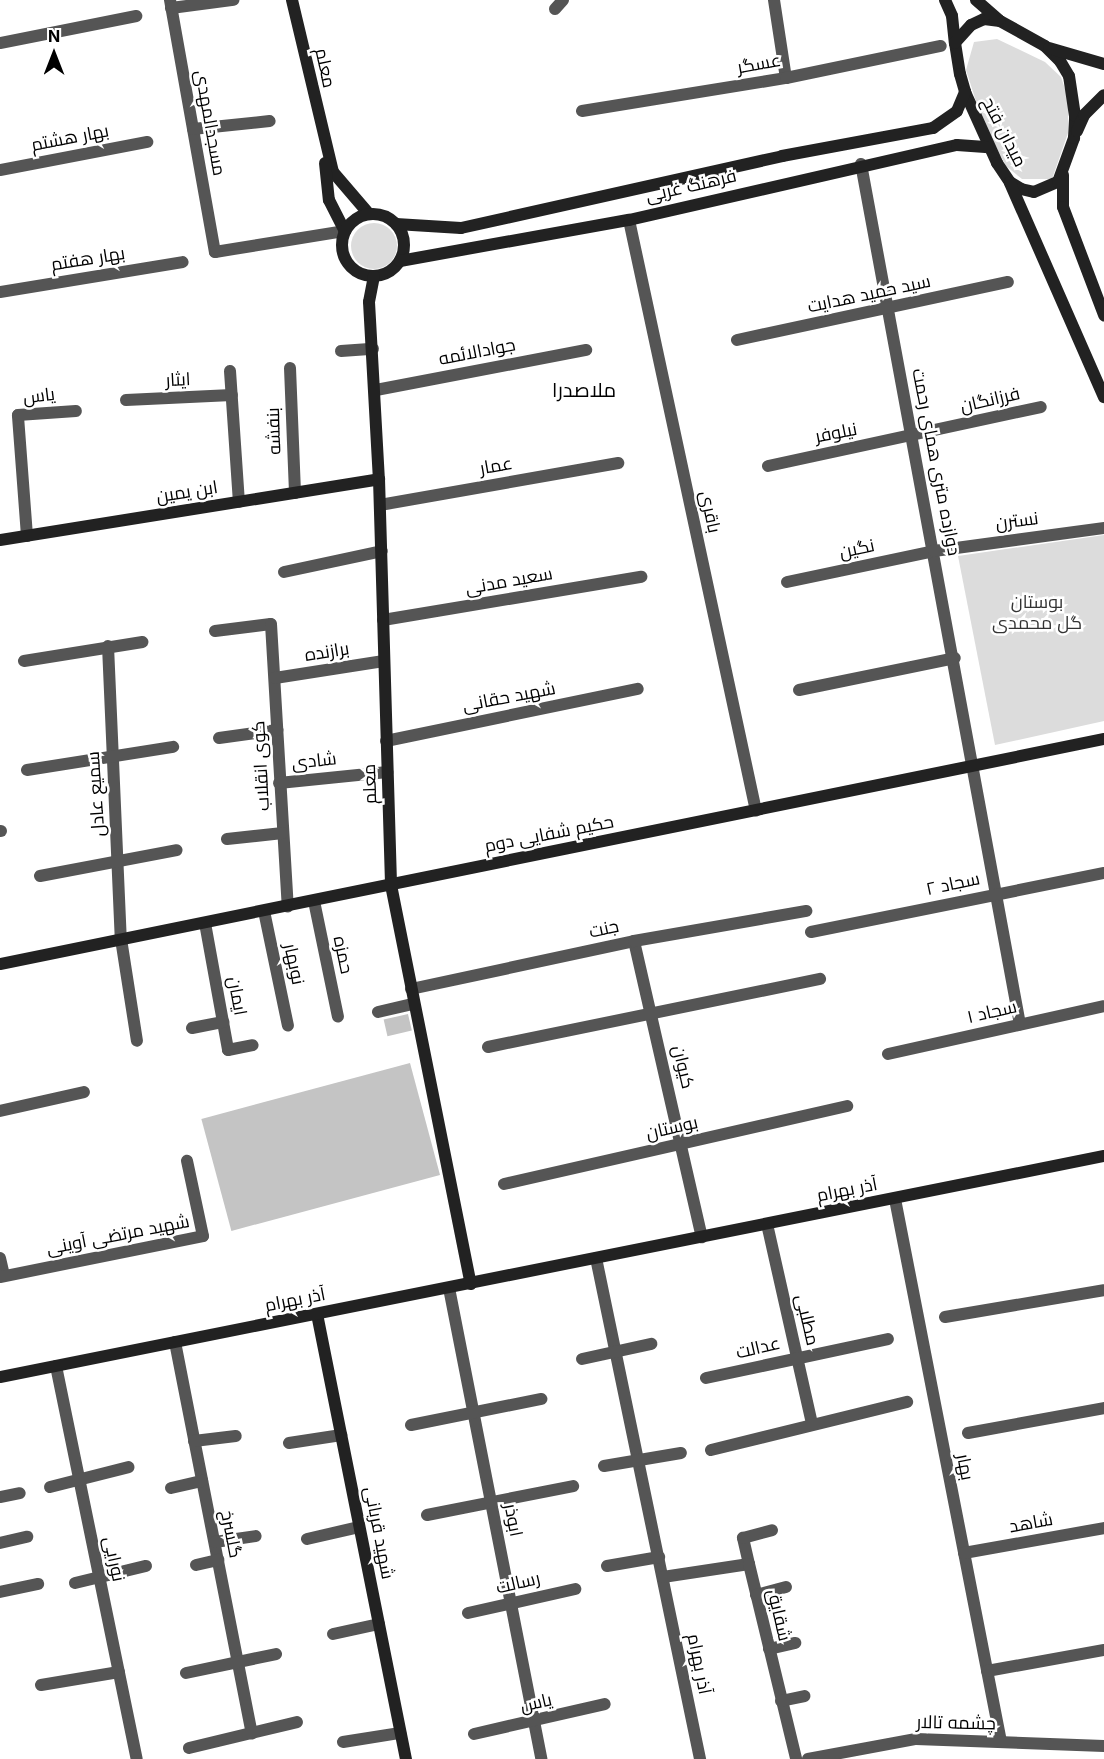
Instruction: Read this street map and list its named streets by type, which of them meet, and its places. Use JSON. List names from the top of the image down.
{
  "streets": {
    "street": [
      "عسگر",
      "معلم",
      "مسجدالمهدی",
      "میدان فتح",
      "بهار هشتم",
      "فرهنگ غربی",
      "بهار هفتم",
      "سید حمید هدایت",
      "جوادالائمه",
      "ایثار",
      "یاس",
      "فرزانگان",
      "بنفشه",
      "نیلوفر",
      "دوازده متری همای رحمت",
      "عمار",
      "ابن یمین",
      "باقری",
      "نسترن",
      "نگین",
      "سعید مدنی",
      "برازنده",
      "شهید حقانی",
      "شادی",
      "کوی انقلاب",
      "سمیع عادل",
      "حکیم شفایی دوم",
      "سجاد ۲",
      "جنت",
      "حمزه",
      "نوبهار",
      "ایمان",
      "سجاد ۱",
      "کیوان",
      "بوستان",
      "آذر بهرام",
      "شهید مرتضی آوینی",
      "مطلبی",
      "عدالت",
      "بهار",
      "ابوذر",
      "شاهد",
      "شهید قربانی",
      "گلسرخ",
      "نورایی",
      "رسالت",
      "شقایق",
      "چشمه تالار"
    ]
  },
  "crossings": [
    ["معلم", "مسجدالمهدی"],
    ["معلم", "فرهنگ غربی"],
    ["معلم", "جوادالائمه"],
    ["معلم", "عمار"],
    ["معلم", "ابن یمین"],
    ["معلم", "سعید مدنی"],
    ["معلم", "برازنده"],
    ["معلم", "شهید حقانی"],
    ["معلم", "شادی"],
    ["معلم", "حکیم شفایی دوم"],
    ["معلم", "جنت"],
    ["معلم", "آذر بهرام"],
    ["مسجدالمهدی", "فرهنگ غربی"],
    ["میدان فتح", "فرهنگ غربی"],
    ["فرهنگ غربی", "دوازده متری همای رحمت"],
    ["فرهنگ غربی", "باقری"],
    ["سید حمید هدایت", "دوازده متری همای رحمت"],
    ["یاس", "ابن یمین"],
    ["یاس", "ابوذر"],
    ["فرزانگان", "نیلوفر"],
    ["فرزانگان", "دوازده متری همای رحمت"],
    ["بنفشه", "ابن یمین"],
    ["نیلوفر", "دوازده متری همای رحمت"],
    ["دوازده متری همای رحمت", "نسترن"],
    ["دوازده متری همای رحمت", "نگین"],
    ["دوازده متری همای رحمت", "حکیم شفایی دوم"],
    ["دوازده متری همای رحمت", "سجاد ۲"],
    ["دوازده متری همای رحمت", "سجاد ۱"],
    ["باقری", "حکیم شفایی دوم"],
    ["نسترن", "نگین"],
    ["برازنده", "کوی انقلاب"],
    ["شادی", "کوی انقلاب"],
    ["کوی انقلاب", "حکیم شفایی دوم"],
    ["سمیع عادل", "حکیم شفایی دوم"],
    ["حکیم شفایی دوم", "حمزه"],
    ["حکیم شفایی دوم", "نوبهار"],
    ["حکیم شفایی دوم", "ایمان"],
    ["جنت", "کیوان"],
    ["کیوان", "بوستان"],
    ["کیوان", "آذر بهرام"],
    ["آذر بهرام", "مطلبی"],
    ["آذر بهرام", "بهار"],
    ["آذر بهرام", "ابوذر"],
    ["آذر بهرام", "شهید قربانی"],
    ["آذر بهرام", "گلسرخ"],
    ["آذر بهرام", "نورایی"],
    ["مطلبی", "عدالت"],
    ["بهار", "شاهد"],
    ["بهار", "چشمه تالار"],
    ["ابوذر", "رسالت"]
  ],
  "districts": ["ملاصدرا"],
  "parks": ["بوستان گل محمدی"],
  "north": "top"
}
